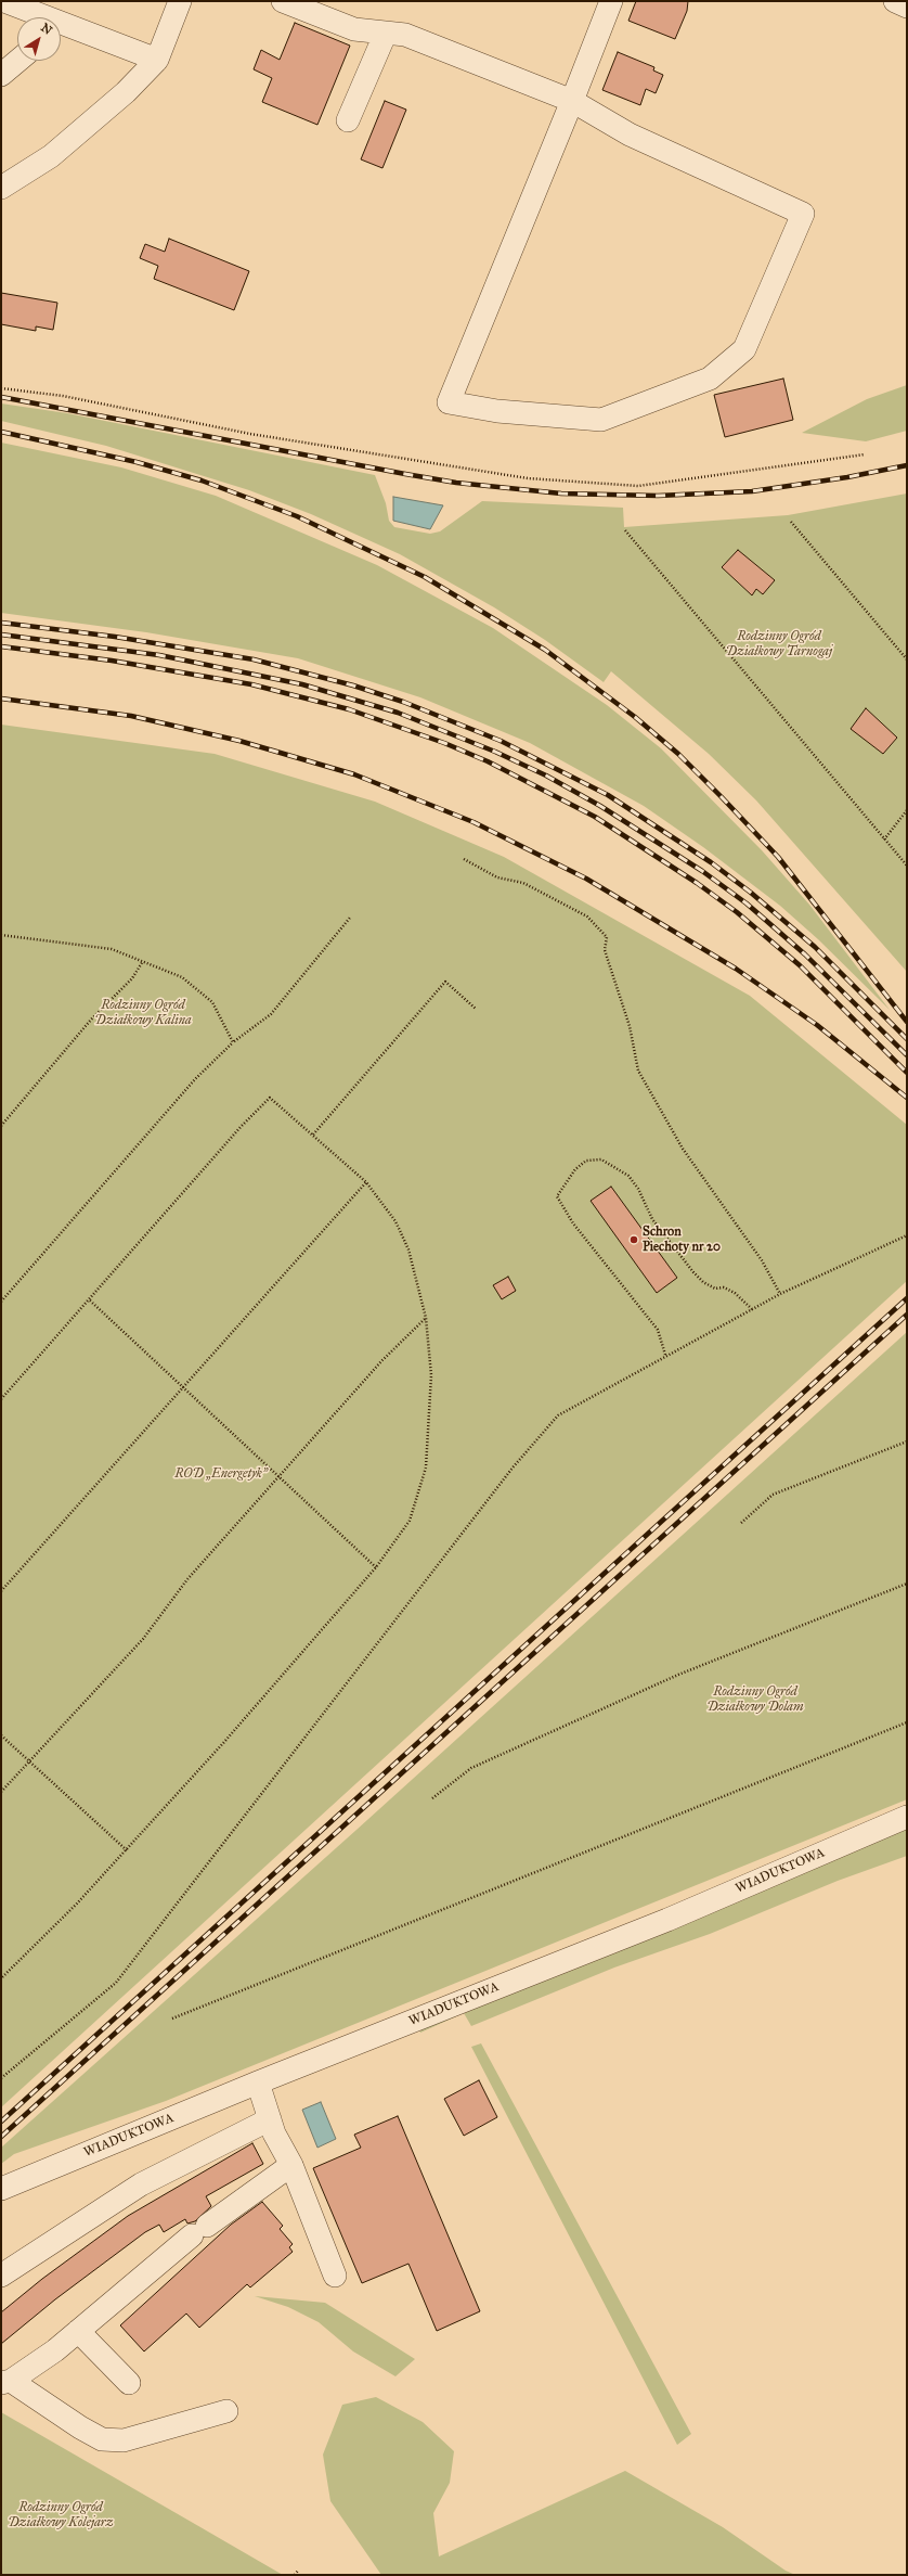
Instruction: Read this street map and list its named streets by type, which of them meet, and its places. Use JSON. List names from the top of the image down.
{
  "streets": {
    "street": ["WIADUKTOWA"]
  },
  "parks": [
    "Rodzinny Ogród Działkowy Tarnogaj",
    "Rodzinny Ogród Działkowy Kalina",
    "ROD „Energetyk”",
    "Rodzinny Ogród Działkowy Dolam",
    "Rodzinny Ogród Działkowy Kolejarz"
  ],
  "places": ["Schron Piechoty nr 20"],
  "north": "top right"
}
